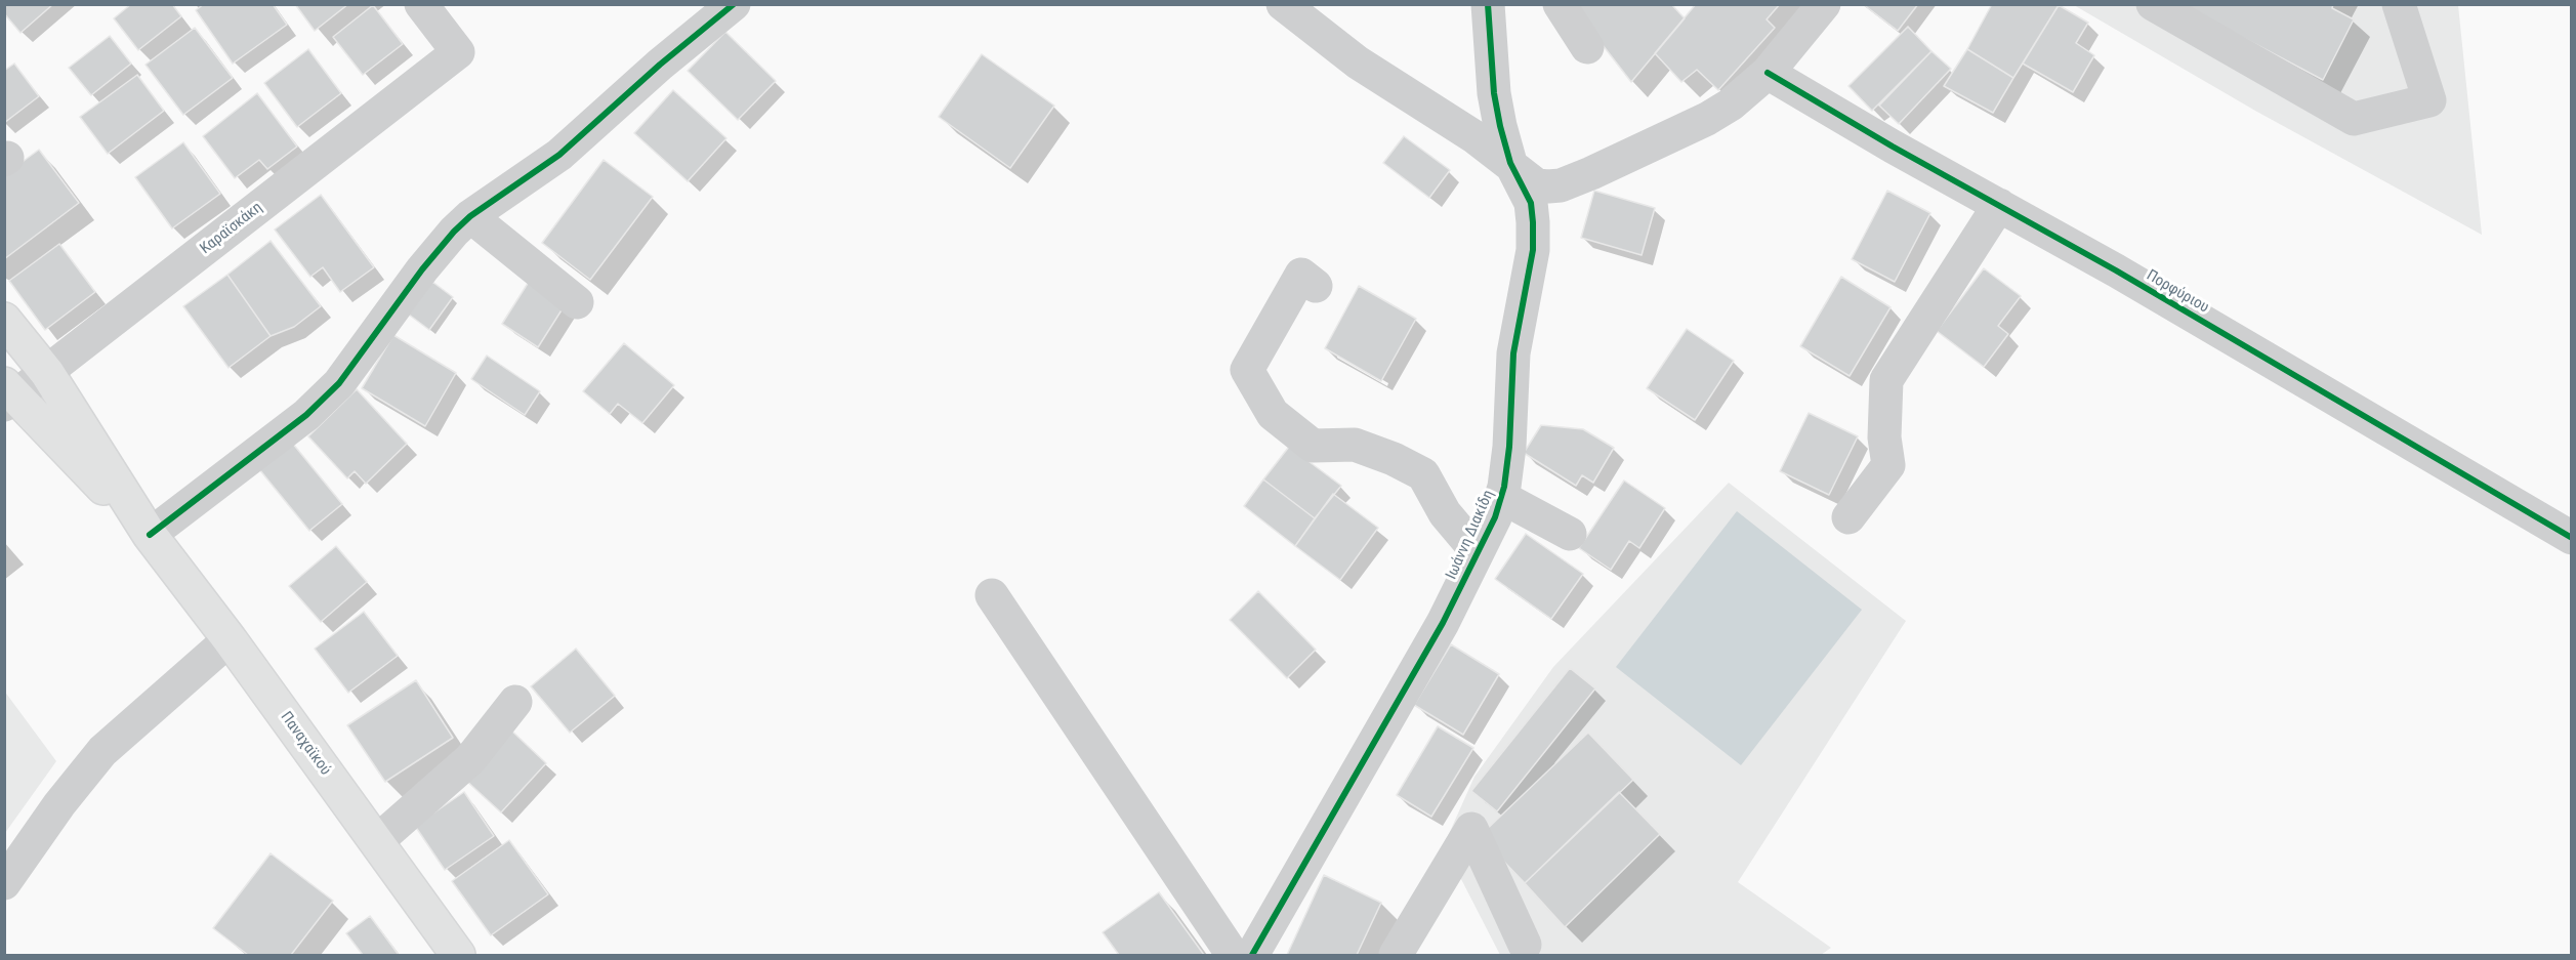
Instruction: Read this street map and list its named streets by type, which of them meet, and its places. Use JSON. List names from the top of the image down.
{
  "streets": {
    "main road": ["Παναχαϊκού"],
    "street": ["Καραϊσκάκη", "Πορφύριου", "Ιωάννη Διακίδη"]
  },
  "crossings": [
    ["Καραϊσκάκη", "Παναχαϊκού"]
  ]
}
